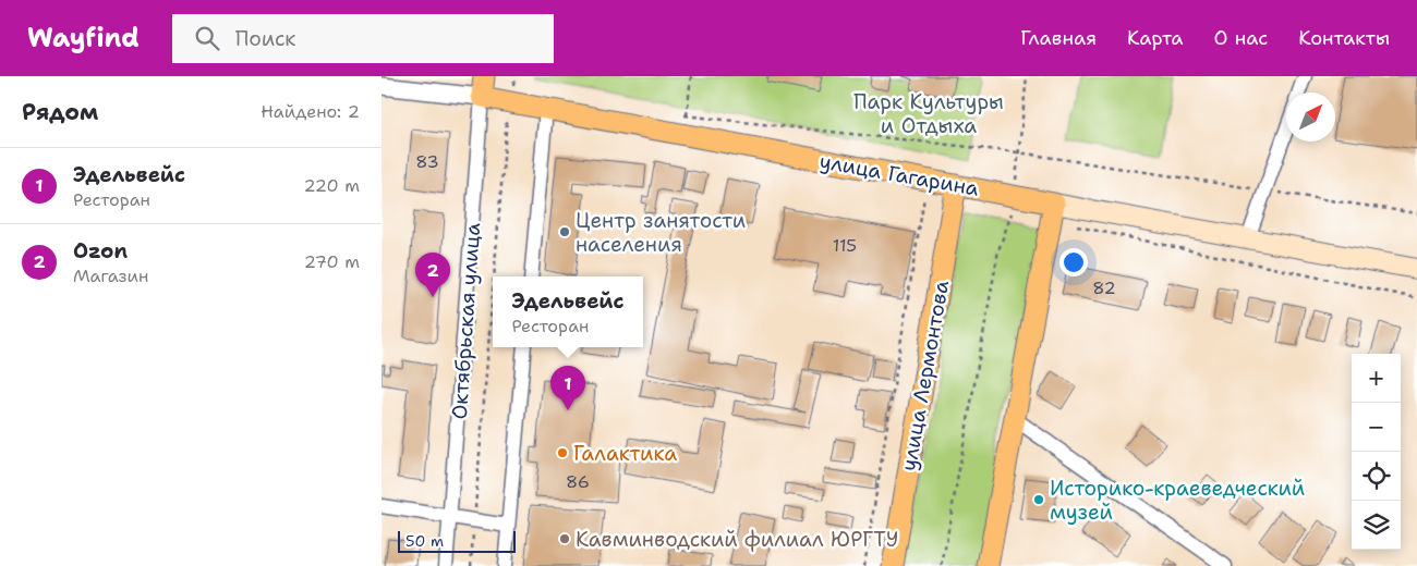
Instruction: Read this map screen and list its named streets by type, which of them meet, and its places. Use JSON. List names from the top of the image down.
{
  "streets": {
    "main road": ["улица Гагарина", "Октябрьская улица", "улица Лермонтова"]
  },
  "crossings": [
    ["улица Гагарина", "Октябрьская улица"],
    ["улица Гагарина", "улица Лермонтова"]
  ],
  "parks": ["Парк Культуры и Отдыха"],
  "places": [
    "Центр занятости населения",
    "Галактика",
    "Историко-краеведческий музей",
    "Кавминводский филиал ЮРГТУ"
  ],
  "house_numbers": [
    "83",
    "115",
    "82",
    "86"
  ],
  "scale_bar": "50 m",
  "north": "top right",
  "page": {
    "header": "Wayfind",
    "search": "Поиск",
    "nav": [
      "Главная",
      "Карта",
      "О нас",
      "Контакты"
    ],
    "heading": ["Рядом", "Найдено: 2"],
    "list": [
      {
        "mark": "1",
        "name": "Эдельвейс",
        "note": "Ресторан",
        "value": "220 m"
      },
      {
        "mark": "2",
        "name": "Ozon",
        "note": "Магазин",
        "value": "270 m"
      }
    ],
    "pins": ["2", "1"],
    "popup": ["Эдельвейс", "Ресторан"],
    "map_buttons": ["+", "−"],
    "scale": "50 m"
  }
}
